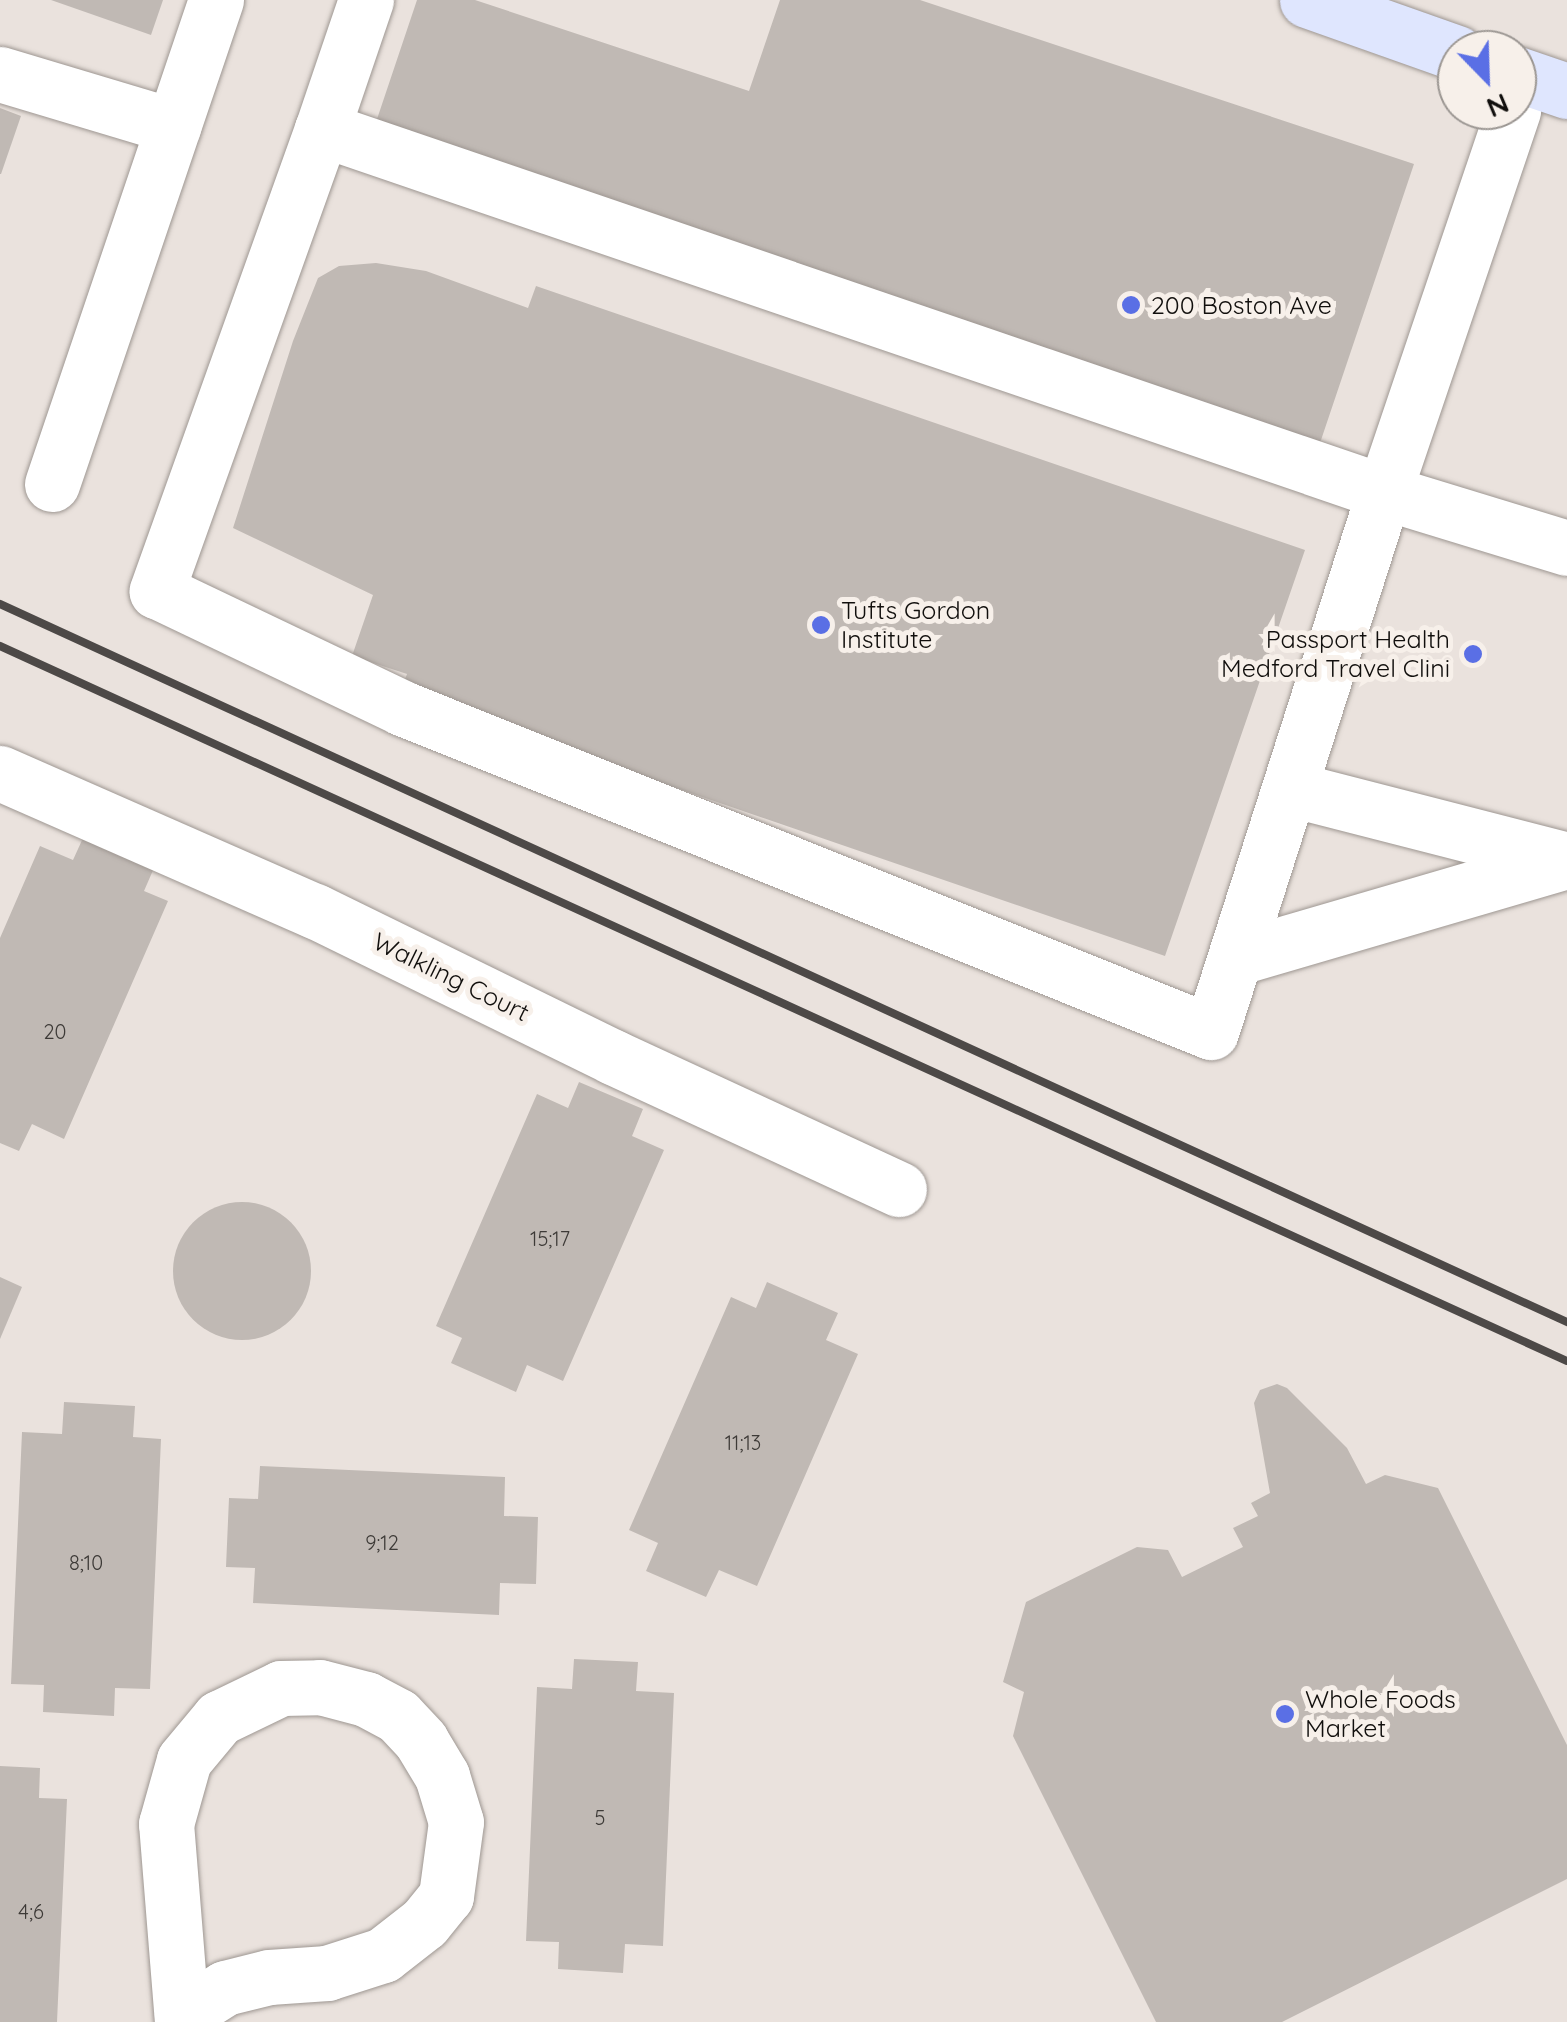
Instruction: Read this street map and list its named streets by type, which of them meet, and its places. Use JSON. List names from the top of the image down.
{
  "streets": {
    "street": ["Walkling Court"]
  },
  "places": [
    "200 Boston Ave",
    "Tufts Gordon Institute",
    "Passport Health Medford Travel Clini",
    "Whole Foods Market"
  ],
  "house_numbers": [
    "20",
    "15;17",
    "11;13",
    "9;12",
    "8;10",
    "5",
    "4;6"
  ],
  "north": "bottom right"
}
